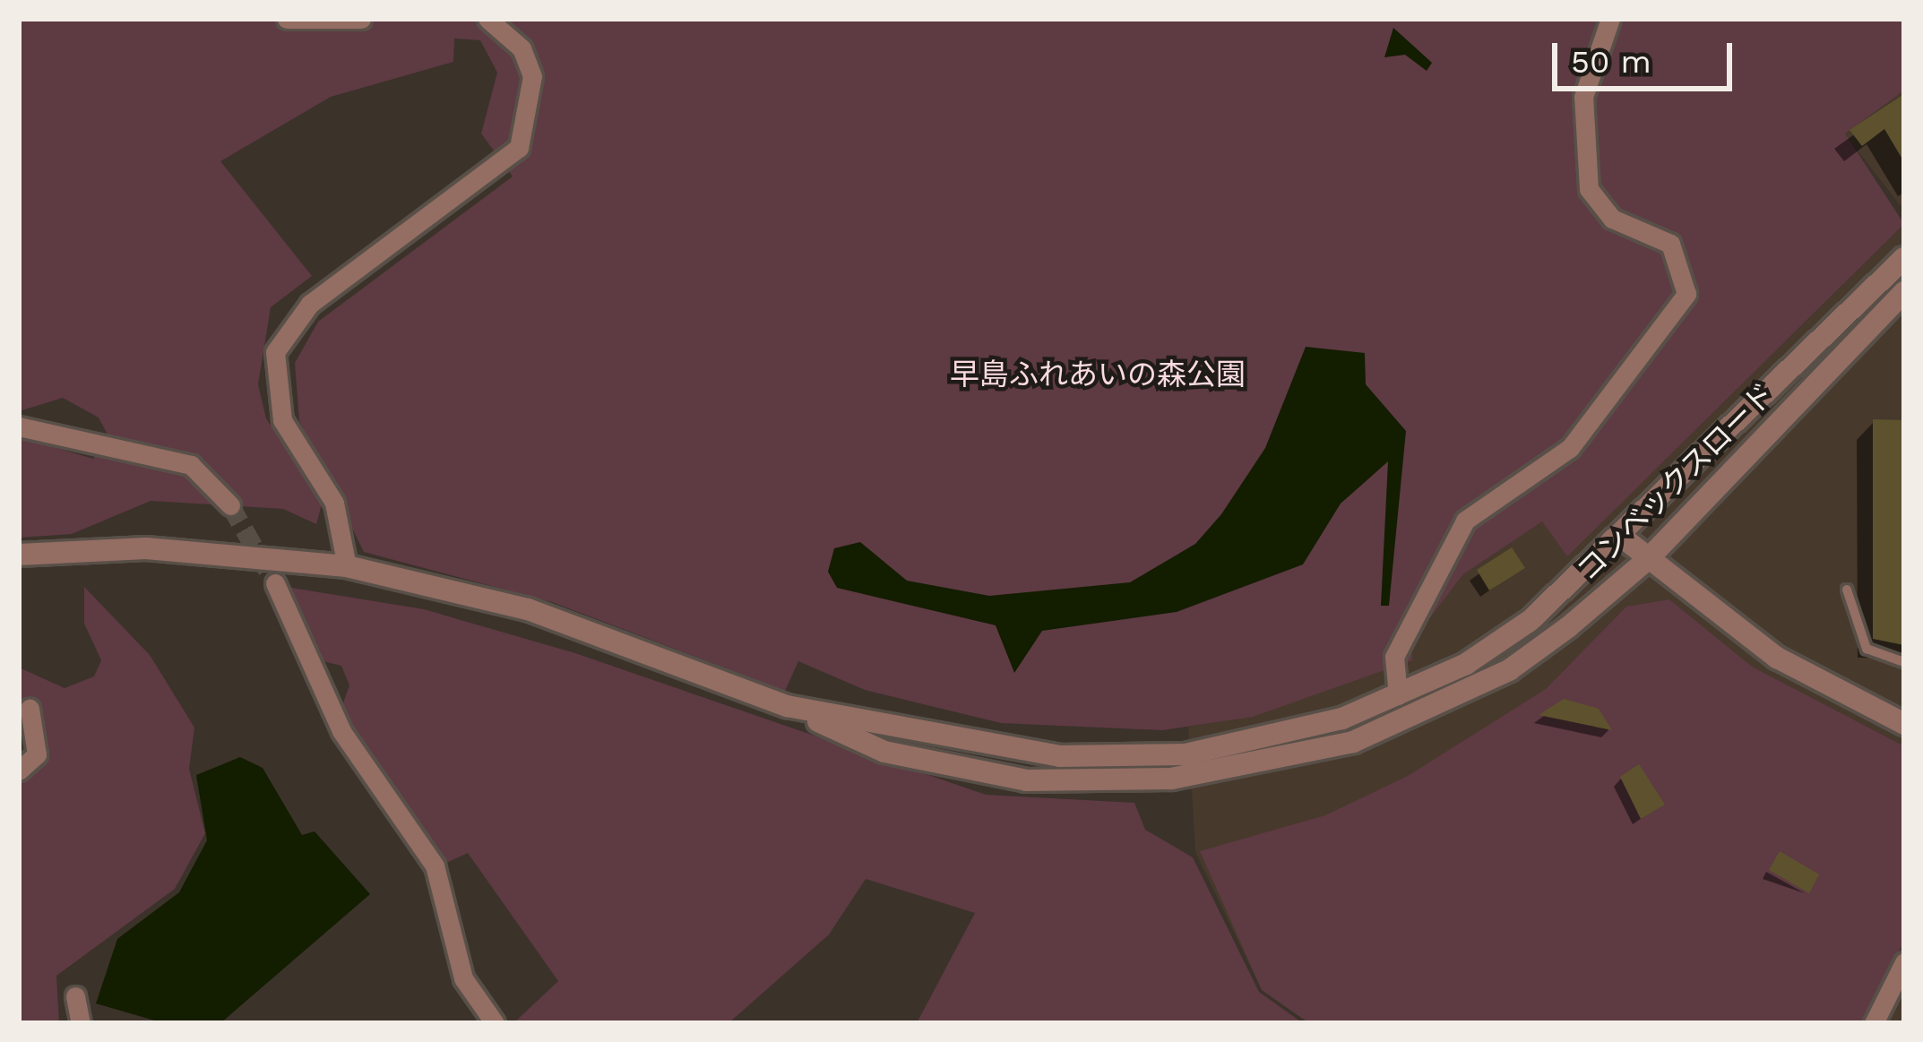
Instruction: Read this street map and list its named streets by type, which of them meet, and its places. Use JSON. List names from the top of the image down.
{
  "streets": {
    "street": ["コンベックスロード"]
  },
  "parks": ["早島ふれあいの森公園"],
  "scale_bar": "50 m"
}
